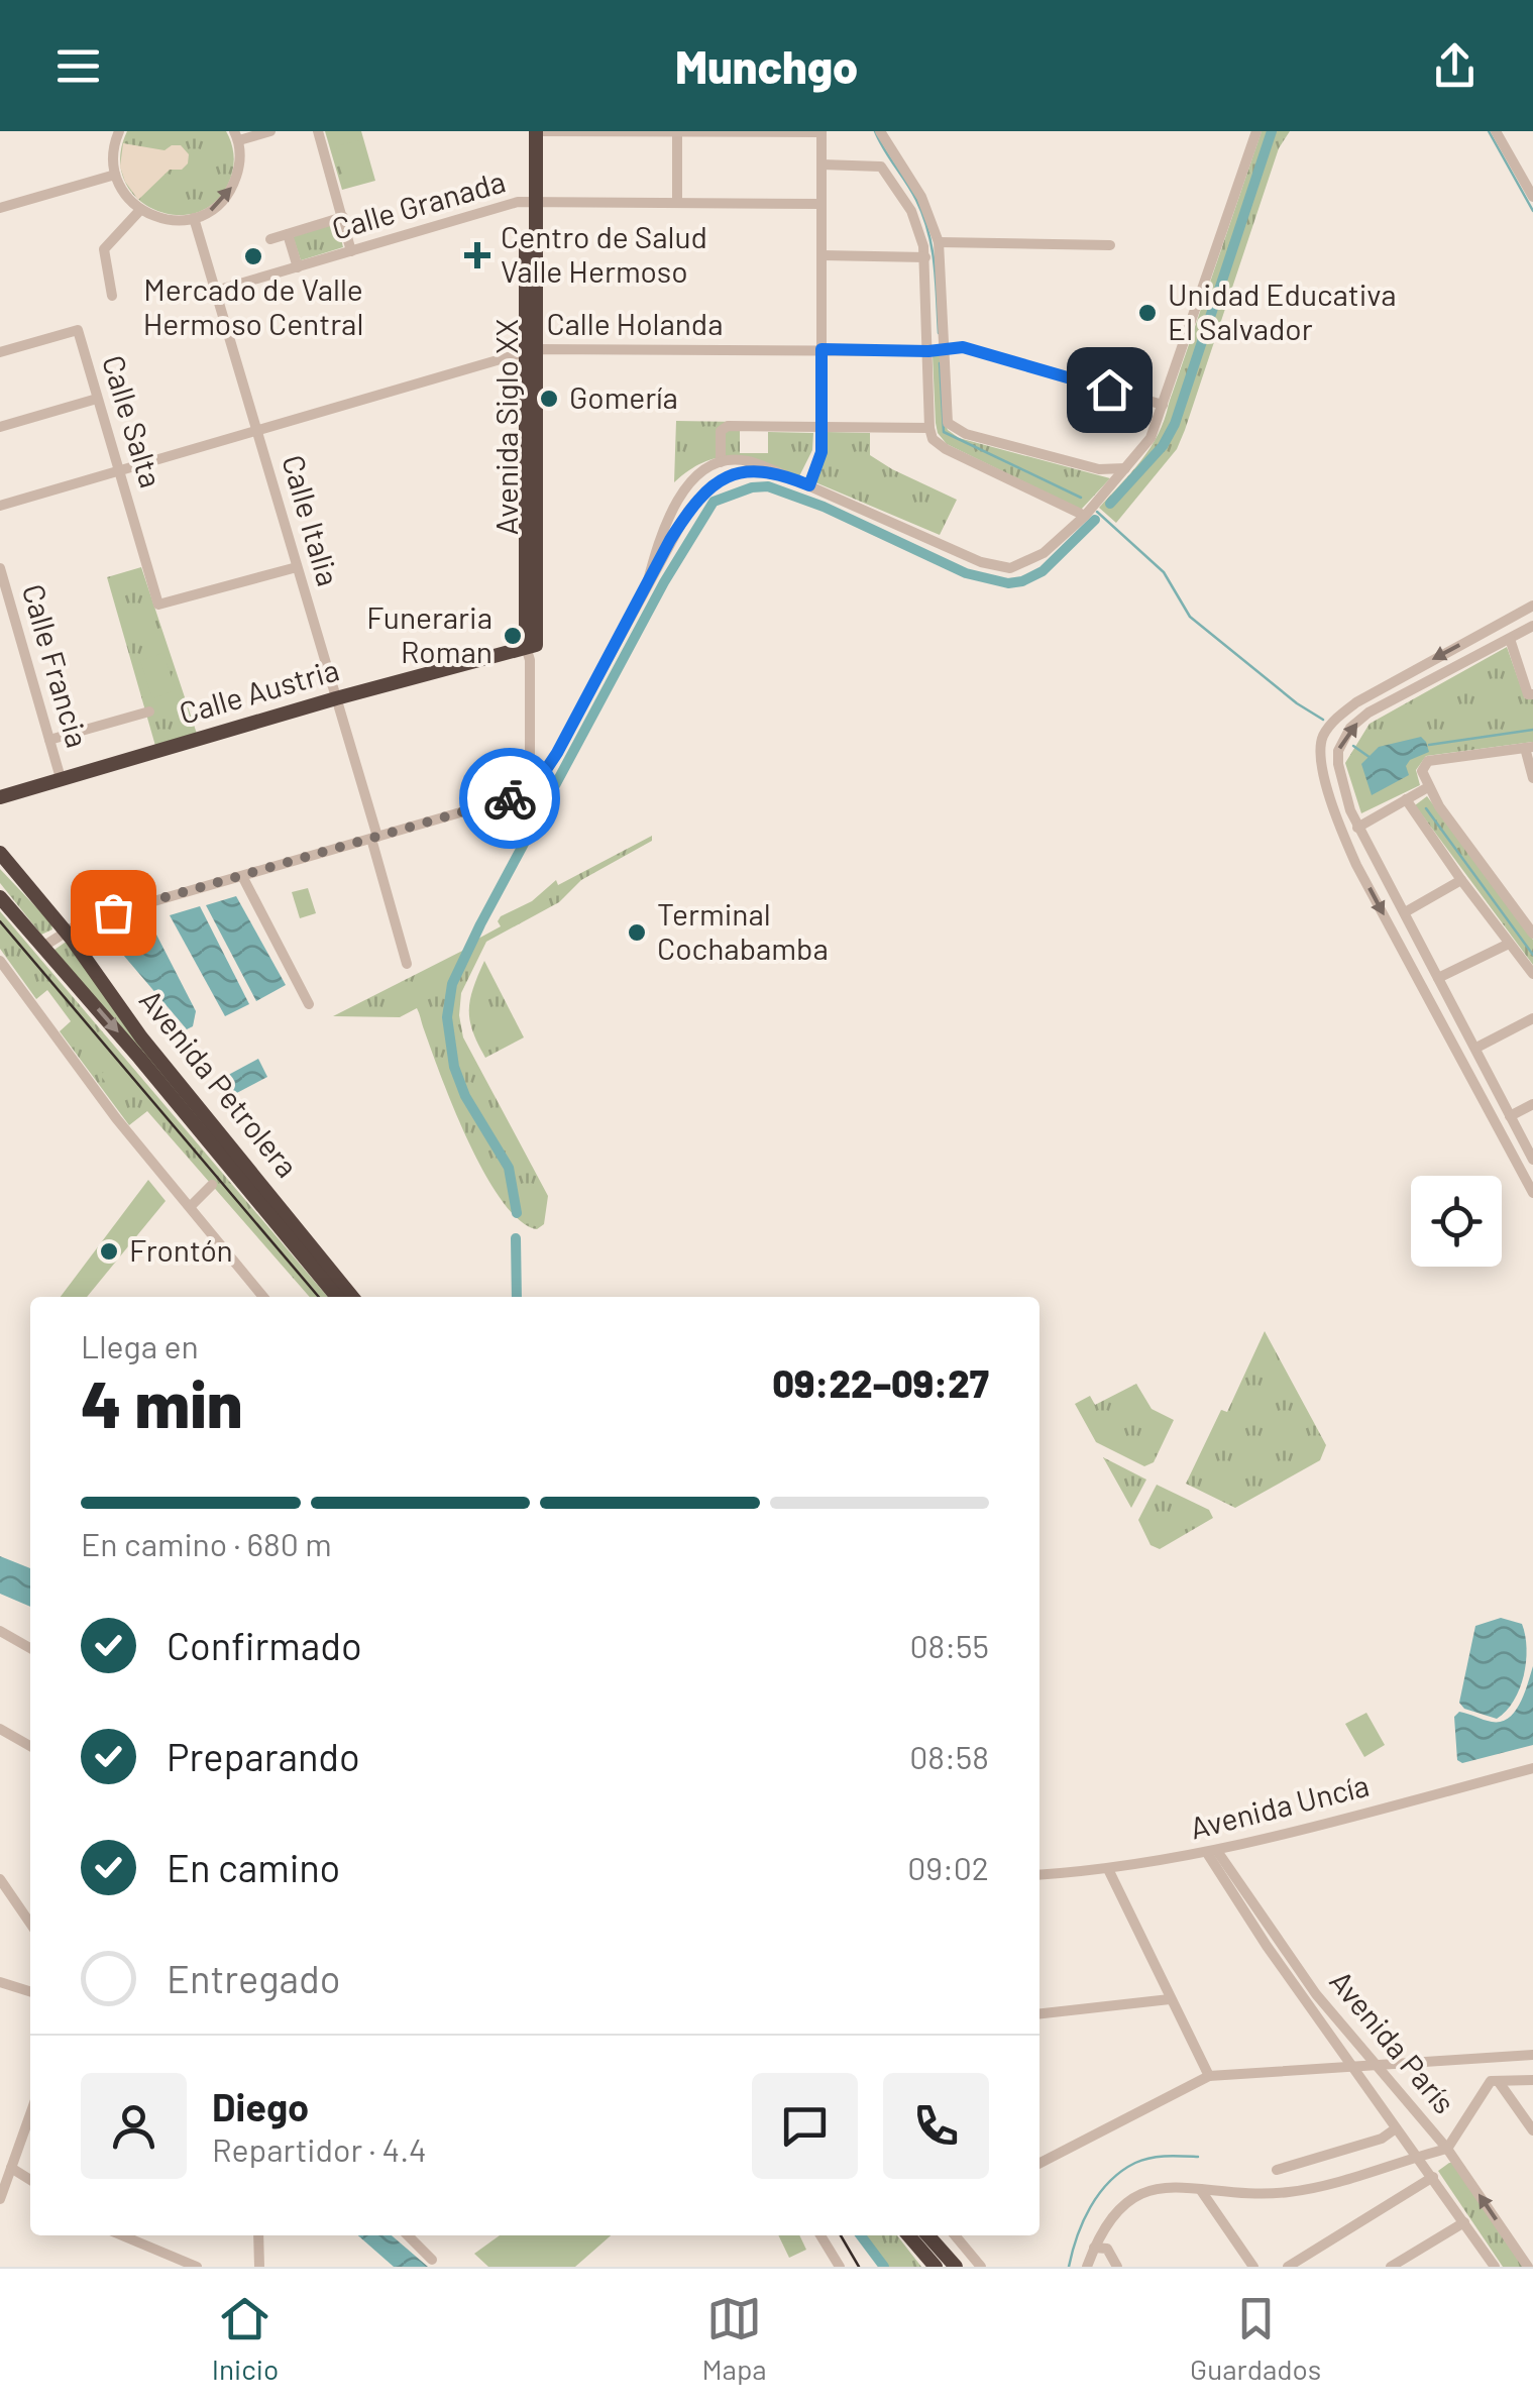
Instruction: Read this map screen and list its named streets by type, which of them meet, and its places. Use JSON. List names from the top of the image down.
{
  "streets": {
    "highway": ["Avenida Siglo XX", "Calle Austria", "Avenida Petrolera"],
    "street": [
      "Calle Granada",
      "Calle Holanda",
      "Calle Salta",
      "Calle Italia",
      "Calle Francia",
      "Avenida Uncía",
      "Avenida París"
    ]
  },
  "crossings": [
    ["Calle Granada", "Avenida Siglo XX"],
    ["Calle Granada", "Calle Italia"],
    ["Calle Holanda", "Calle Salta"],
    ["Calle Holanda", "Avenida Siglo XX"],
    ["Calle Holanda", "Calle Italia"],
    ["Calle Salta", "Calle Italia"],
    ["Avenida Siglo XX", "Calle Austria"],
    ["Calle Italia", "Calle Austria"],
    ["Calle Francia", "Calle Austria"],
    ["Avenida Uncía", "Avenida París"]
  ],
  "places": {
    "health": ["Centro de Salud Valle Hermoso"],
    "other": [
      "Mercado de Valle Hermoso Central",
      "Unidad Educativa El Salvador",
      "Gomería",
      "Funeraria Roman",
      "Terminal Cochabamba",
      "Frontón"
    ]
  },
  "page": {
    "header": "Munchgo",
    "heading": ["4 min", "Llega en", "09:22–09:27"],
    "panel": ["Diego", "Repartidor · 4.4"],
    "bar": "En camino · 680 m",
    "list": [
      ["Confirmado", "08:55"],
      ["Preparando", "08:58"],
      ["En camino", "09:02"],
      "Entregado"
    ],
    "tabs": ["Inicio", "Mapa", "Guardados"]
  }
}
